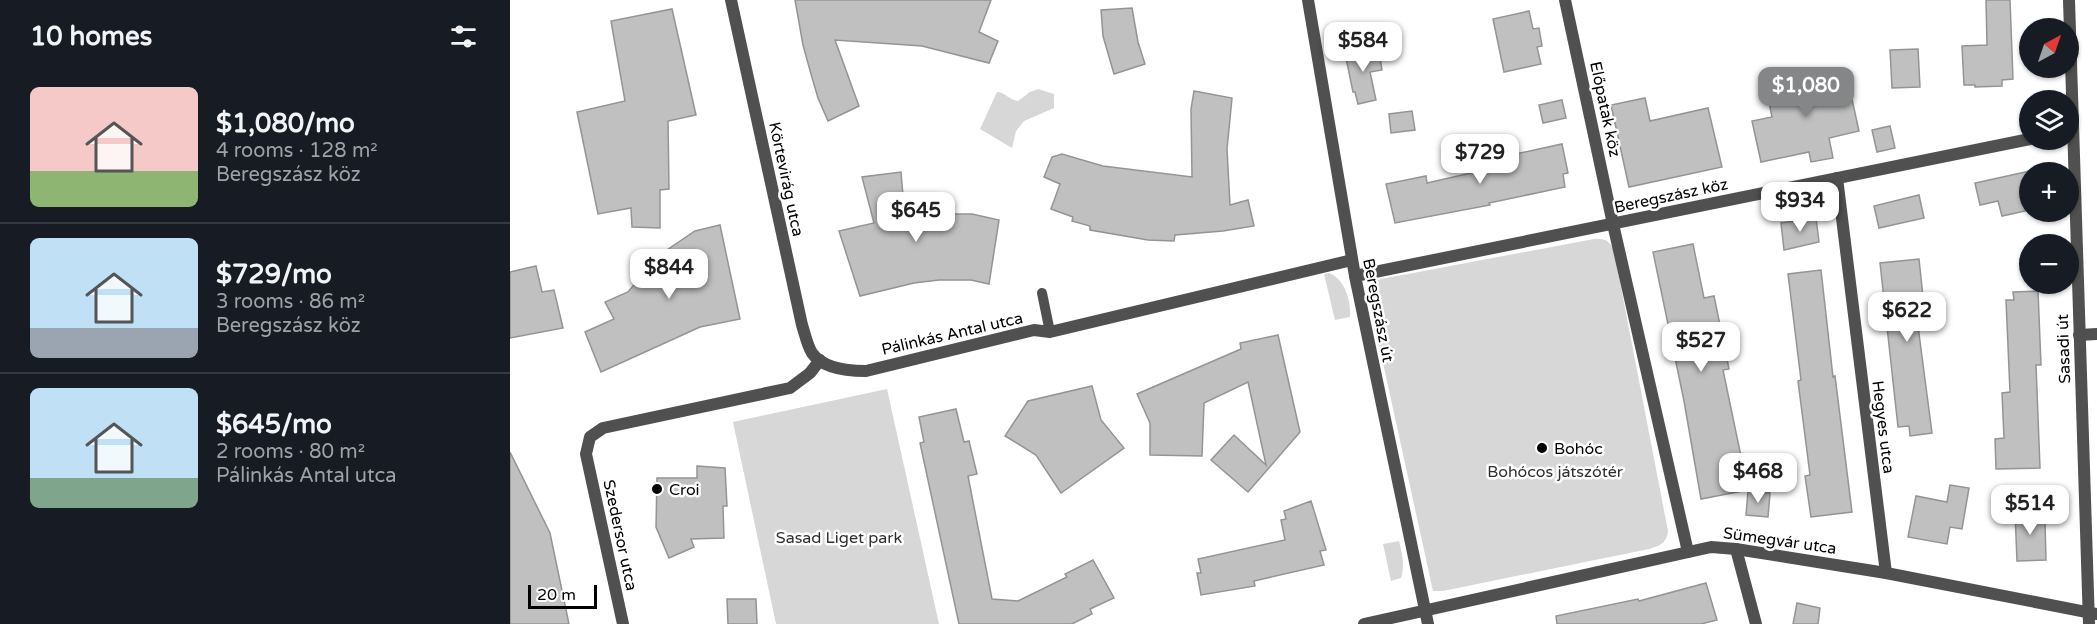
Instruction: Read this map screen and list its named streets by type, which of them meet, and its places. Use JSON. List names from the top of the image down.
{
  "streets": {
    "street": [
      "Előpatak köz",
      "Körtevirág utca",
      "Beregszász köz",
      "Beregszász út",
      "Pálinkás Antal utca",
      "Sasadi út",
      "Hegyes utca",
      "Szedersor utca",
      "Sümegvár utca"
    ]
  },
  "crossings": [
    ["Előpatak köz", "Beregszász köz"],
    ["Előpatak köz", "Sümegvár utca"],
    ["Körtevirág utca", "Pálinkás Antal utca"],
    ["Körtevirág utca", "Szedersor utca"],
    ["Beregszász köz", "Beregszász út"],
    ["Beregszász köz", "Hegyes utca"],
    ["Beregszász út", "Pálinkás Antal utca"],
    ["Beregszász út", "Sümegvár utca"],
    ["Pálinkás Antal utca", "Szedersor utca"],
    ["Sasadi út", "Sümegvár utca"],
    ["Hegyes utca", "Sümegvár utca"]
  ],
  "parks": ["Bohócos játszótér", "Sasad Liget park"],
  "places": ["Bohóc", "Croi"],
  "scale_bar": "20 m",
  "north": "top right",
  "page": {
    "heading": "10 homes",
    "map_buttons": ["+", "−"],
    "price": [
      "$584",
      "$1,080",
      "$729",
      "$934",
      "$645",
      "$844",
      "$622",
      "$527",
      "$468",
      "$514"
    ],
    "list": [
      {
        "name": "$1,080/mo",
        "note": "4 rooms · 128 m² · Beregszász köz"
      },
      {
        "name": "$729/mo",
        "note": "3 rooms · 86 m² · Beregszász köz"
      },
      {
        "name": "$645/mo",
        "note": "2 rooms · 80 m² · Pálinkás Antal utca"
      }
    ],
    "scale": "20 m"
  }
}
